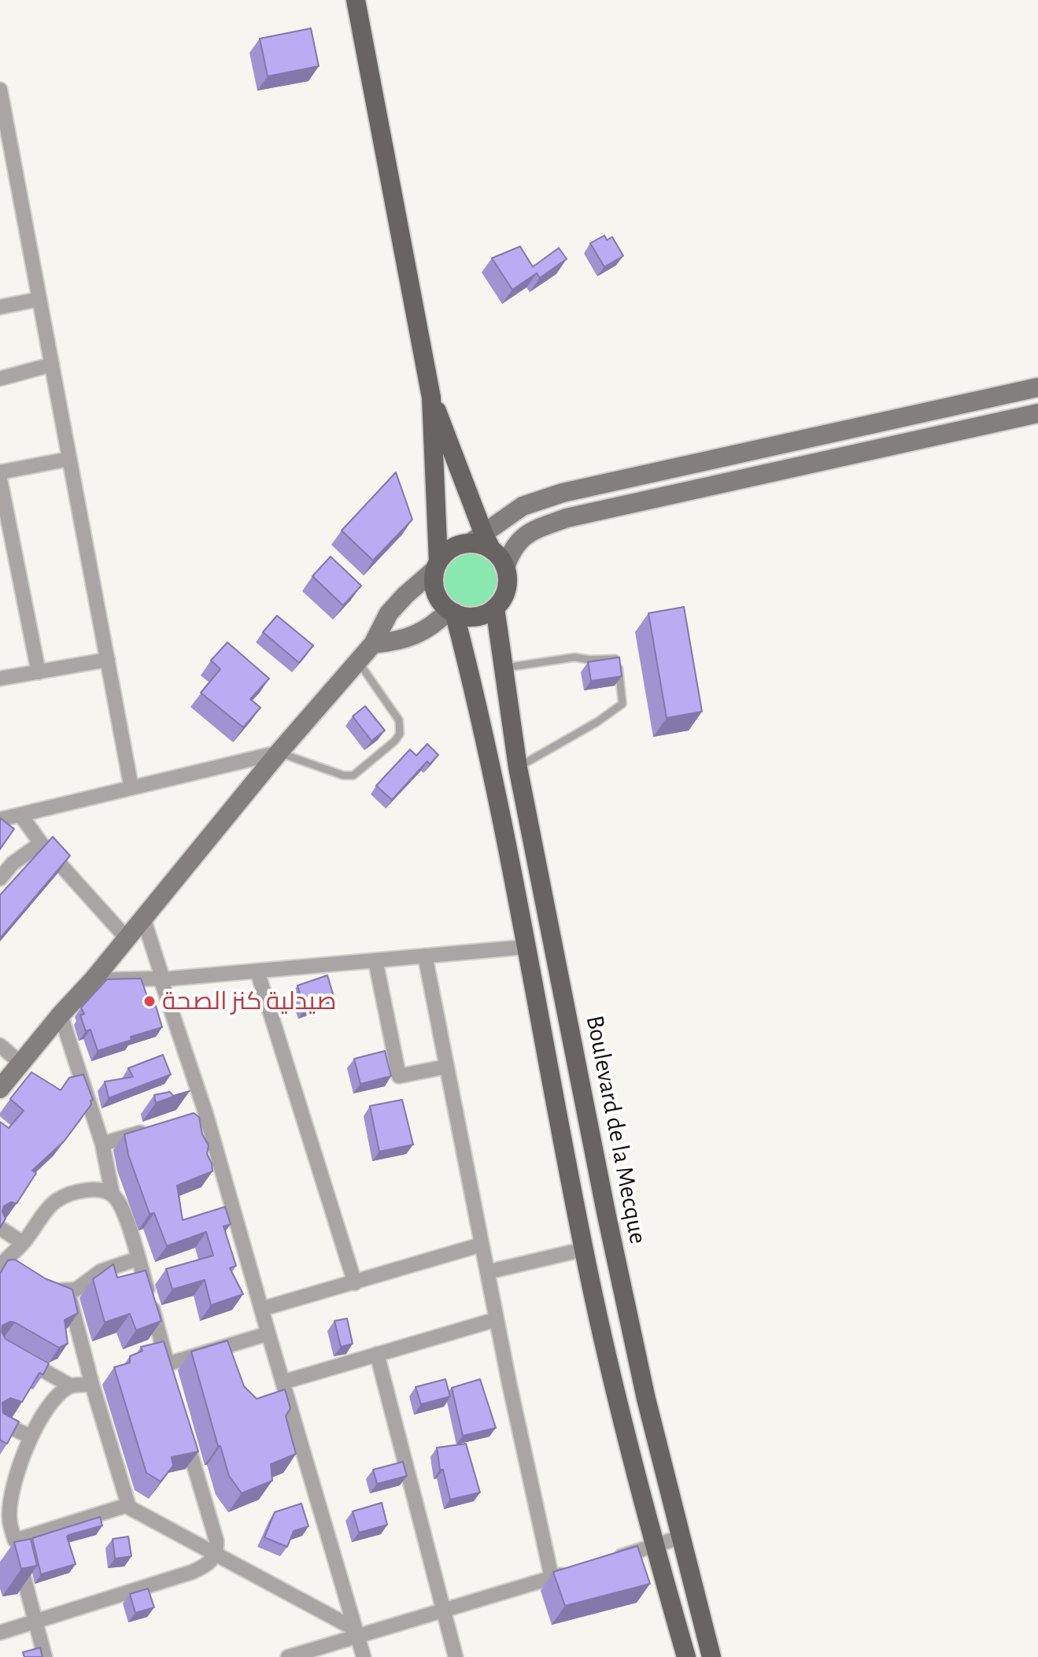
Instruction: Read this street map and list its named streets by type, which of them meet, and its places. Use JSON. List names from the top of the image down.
{
  "streets": {
    "main road": ["Boulevard de la Mecque"]
  },
  "places": ["صيدلية كنز الصحة"]
}
